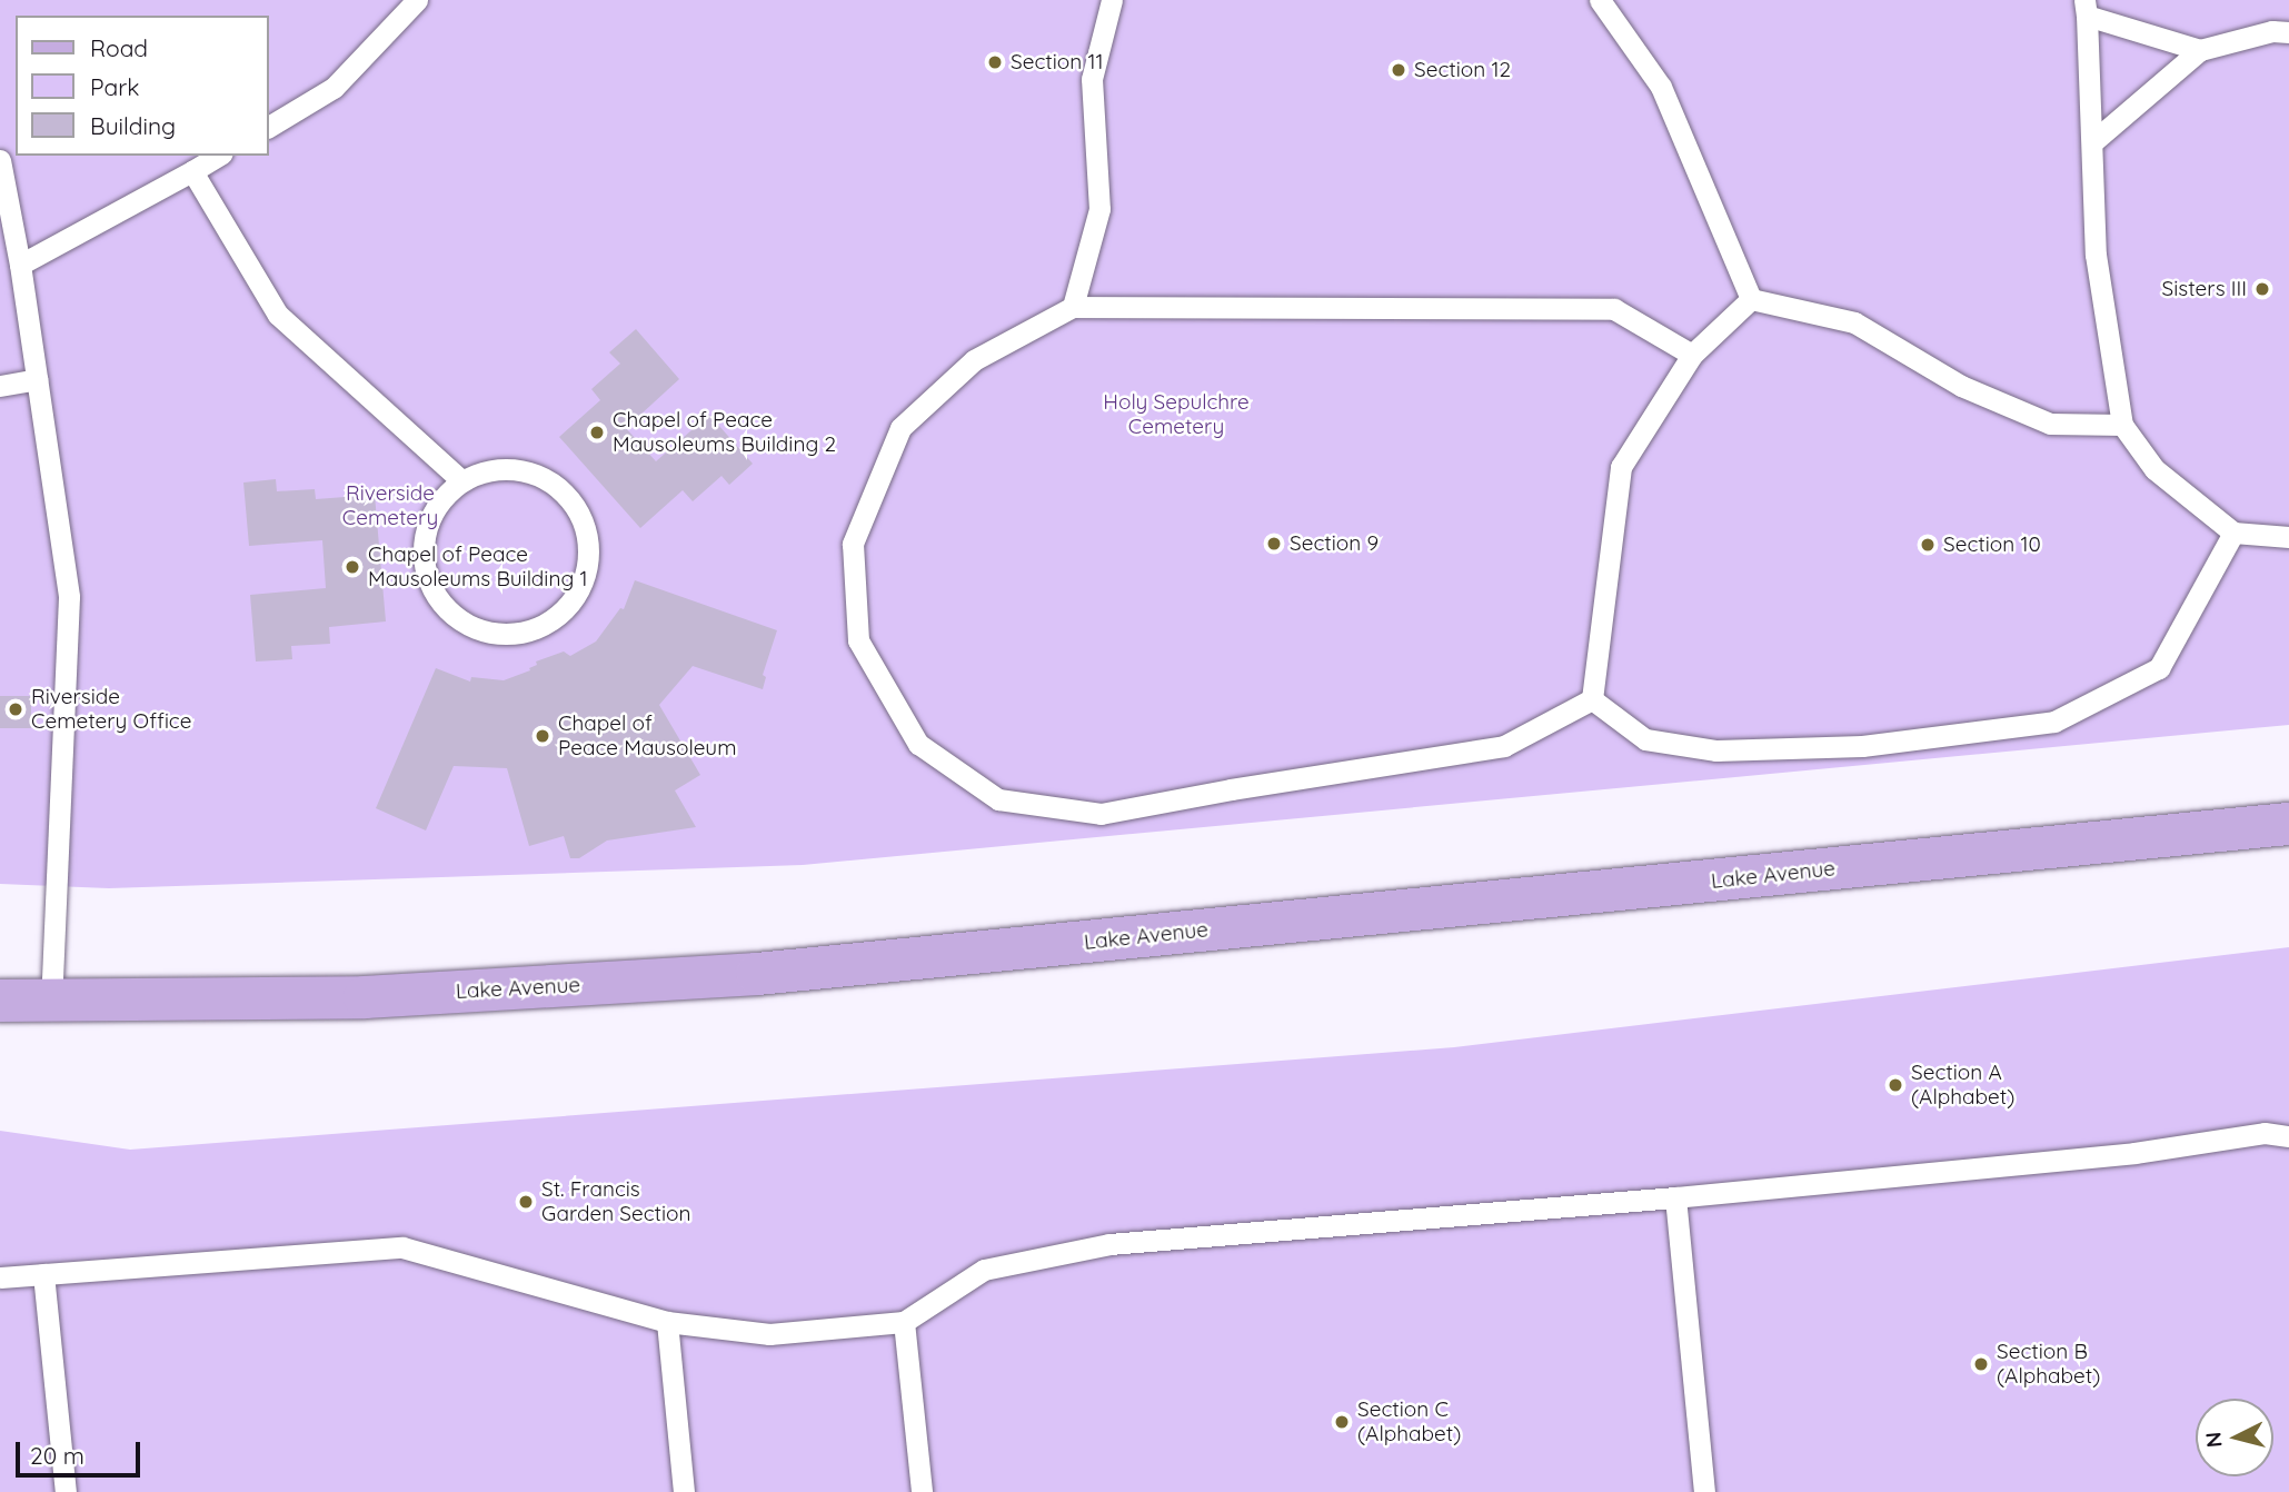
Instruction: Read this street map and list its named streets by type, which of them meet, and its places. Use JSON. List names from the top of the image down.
{
  "streets": {
    "main road": ["Lake Avenue"]
  },
  "parks": ["Holy Sepulchre Cemetery", "Riverside Cemetery"],
  "places": [
    "Section 11",
    "Section 12",
    "Sisters III",
    "Chapel of Peace Mausoleums Building 2",
    "Section 9",
    "Section 10",
    "Chapel of Peace Mausoleums Building 1",
    "Riverside Cemetery Office",
    "Chapel of Peace Mausoleum",
    "Section A (Alphabet)",
    "St. Francis Garden Section",
    "Section B (Alphabet)",
    "Section C (Alphabet)"
  ],
  "legend": ["Road", "Park", "Building"],
  "scale_bar": "20 m",
  "north": "left"
}
